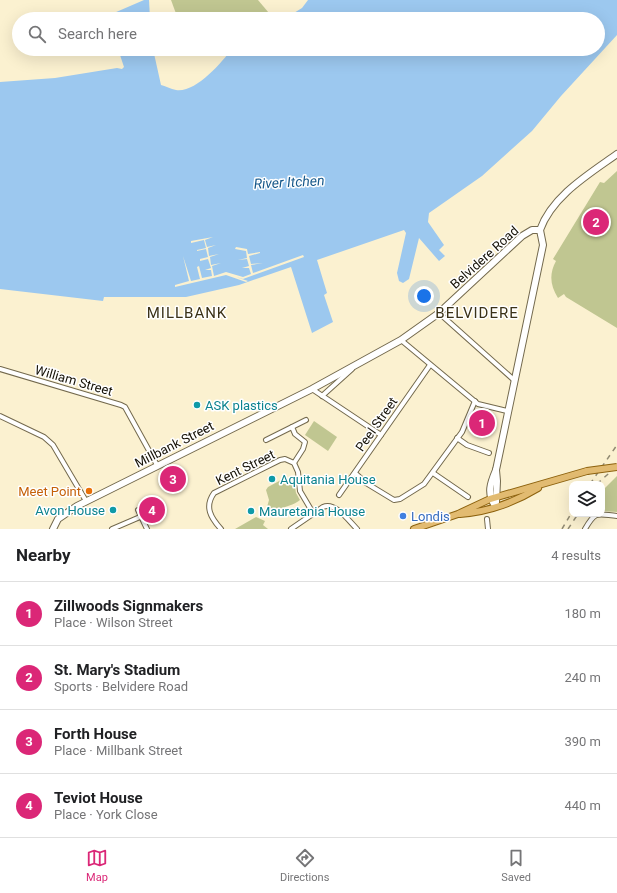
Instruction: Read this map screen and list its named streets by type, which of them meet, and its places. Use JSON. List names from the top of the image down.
{
  "streets": {
    "street": [
      "Belvidere Road",
      "William Street",
      "Peel Street",
      "Millbank Street",
      "Kent Street"
    ]
  },
  "crossings": [
    ["Belvidere Road", "Millbank Street"],
    ["William Street", "Millbank Street"]
  ],
  "districts": ["MILLBANK", "BELVIDERE"],
  "water": ["River Itchen"],
  "places": [
    "ASK plastics",
    "Aquitania House",
    "Meet Point",
    "Avon House",
    "Mauretania House",
    "Londis"
  ],
  "page": {
    "search": "Search here",
    "pins": [
      "2",
      "1",
      "3",
      "4"
    ],
    "heading": ["Nearby", "4 results"],
    "list": [
      {
        "mark": "1",
        "name": "Zillwoods Signmakers",
        "note": "Place · Wilson Street",
        "value": "180 m"
      },
      {
        "mark": "2",
        "name": "St. Mary's Stadium",
        "note": "Sports · Belvidere Road",
        "value": "240 m"
      },
      {
        "mark": "3",
        "name": "Forth House",
        "note": "Place · Millbank Street",
        "value": "390 m"
      },
      {
        "mark": "4",
        "name": "Teviot House",
        "note": "Place · York Close",
        "value": "440 m"
      }
    ],
    "nav": ["Map", "Directions", "Saved"]
  }
}
